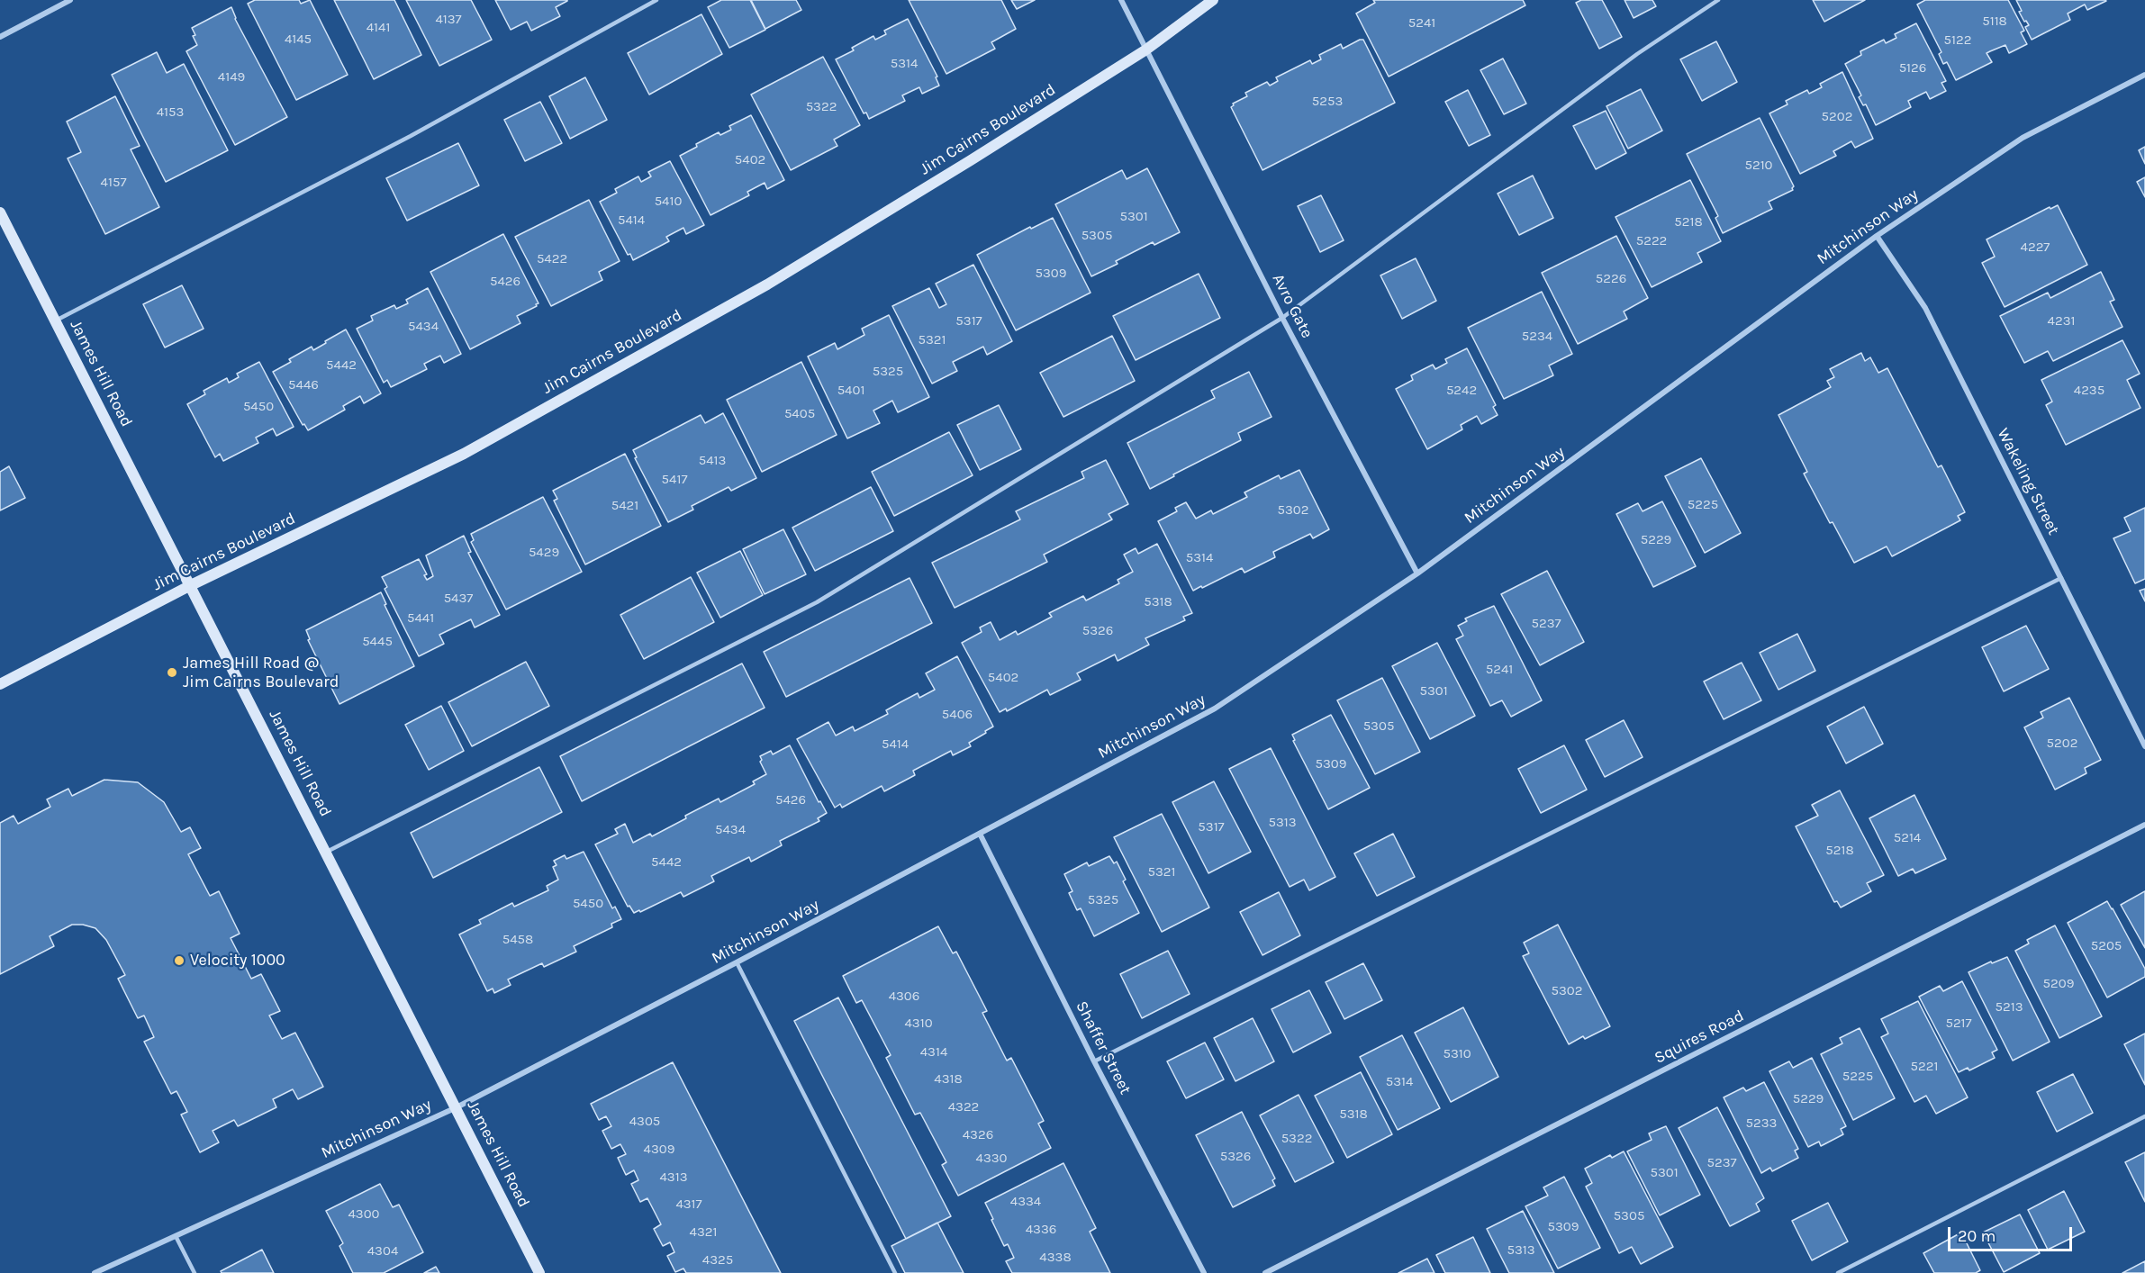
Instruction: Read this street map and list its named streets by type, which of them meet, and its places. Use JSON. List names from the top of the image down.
{
  "streets": {
    "street": [
      "Jim Cairns Boulevard",
      "Mitchinson Way",
      "Avro Gate",
      "James Hill Road",
      "Wakeling Street",
      "Squires Road",
      "Shaffer Street"
    ]
  },
  "crossings": [
    ["Jim Cairns Boulevard", "Avro Gate"],
    ["Jim Cairns Boulevard", "James Hill Road"],
    ["Mitchinson Way", "Avro Gate"],
    ["Mitchinson Way", "James Hill Road"],
    ["Mitchinson Way", "Wakeling Street"],
    ["Mitchinson Way", "Shaffer Street"]
  ],
  "places": ["James Hill Road @ Jim Cairns Boulevard", "Velocity 1000"],
  "house_numbers": [
    "4137",
    "5118",
    "5241",
    "4141",
    "4145",
    "5122",
    "5314",
    "5126",
    "4149",
    "5253",
    "5322",
    "4153",
    "5202",
    "5402",
    "5210",
    "4157",
    "5410",
    "5301",
    "5414",
    "5218",
    "5305",
    "5222",
    "4227",
    "5422",
    "5309",
    "5226",
    "5426",
    "5317",
    "4231",
    "5434",
    "5234",
    "5321",
    "5442",
    "5325",
    "5446",
    "5401",
    "5242",
    "4235",
    "5450",
    "5405",
    "5413",
    "5417",
    "5225",
    "5421",
    "5302",
    "5229",
    "5429",
    "5314",
    "5437",
    "5318",
    "5441",
    "5237",
    "5326",
    "5445",
    "5241",
    "5402",
    "5301",
    "5406",
    "5305",
    "5202",
    "5414",
    "5309",
    "5426",
    "5313",
    "5317",
    "5434",
    "5214",
    "5218",
    "5442",
    "5321",
    "5325",
    "5450",
    "5458",
    "5205",
    "5209",
    "5302",
    "4306",
    "5213",
    "4310",
    "5217",
    "4314",
    "5310",
    "5221",
    "5225",
    "4318",
    "5314",
    "5229",
    "4322",
    "5318",
    "4305",
    "5233",
    "4326",
    "5322",
    "4309",
    "5326",
    "4330",
    "5237",
    "5301",
    "4313",
    "4334",
    "4317",
    "4300",
    "5305",
    "5309",
    "4336",
    "4321",
    "5313",
    "4304",
    "4338",
    "4325"
  ],
  "scale_bar": "20 m"
}
